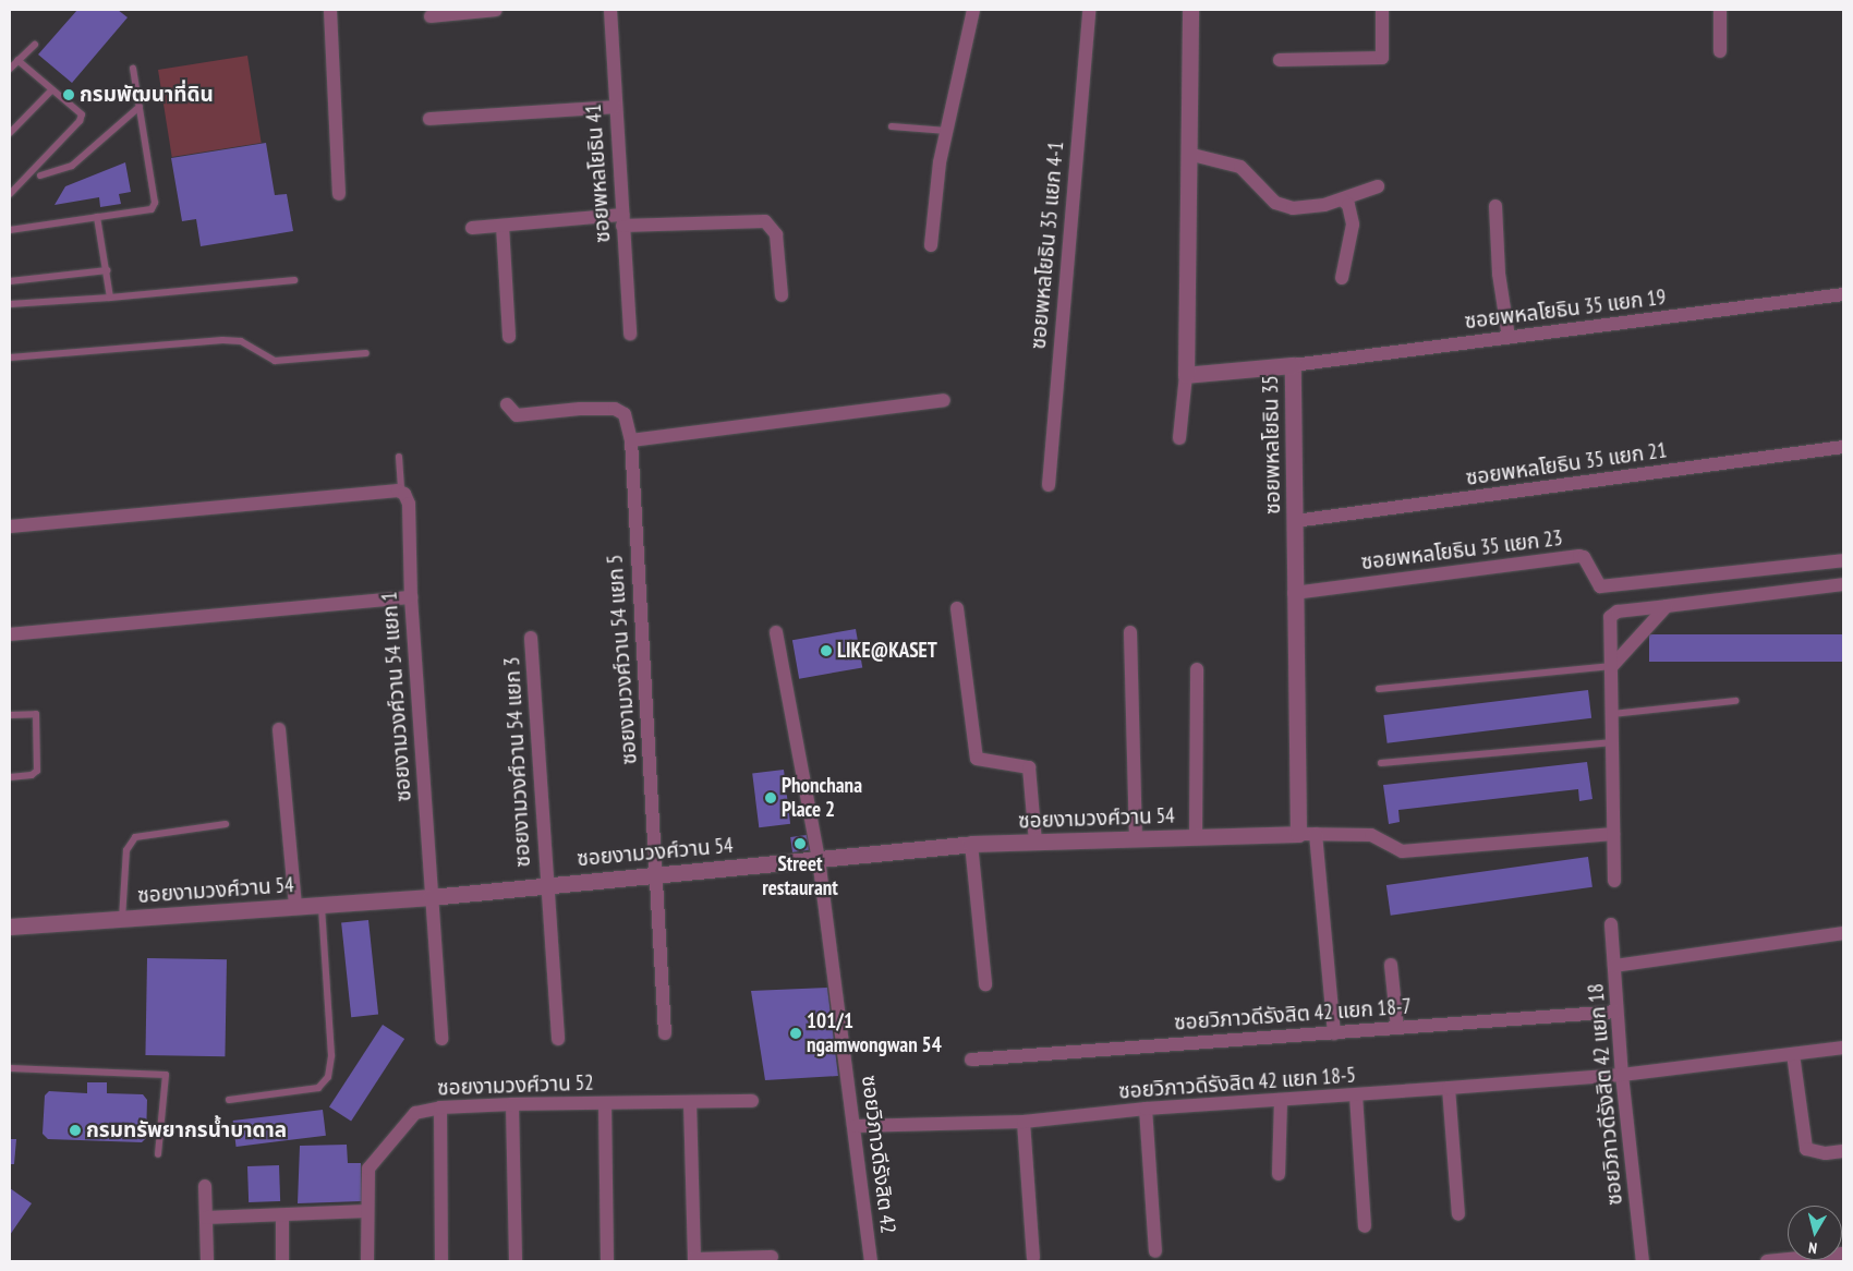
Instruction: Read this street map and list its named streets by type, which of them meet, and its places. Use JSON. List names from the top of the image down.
{
  "streets": {
    "street": [
      "ซอยพหลโยธิน 41",
      "ซอยพหลโยธิน 35 แยก 4-1",
      "ซอยพหลโยธิน 35 แยก 19",
      "ซอยพหลโยธิน 35",
      "ซอยพหลโยธิน 35 แยก 21",
      "ซอยพหลโยธิน 35 แยก 23",
      "ซอยงามวงศ์วาน 54 แยก 5",
      "ซอยงามวงศ์วาน 54 แยก 1",
      "ซอยงามวงศ์วาน 54 แยก 3",
      "ซอยงามวงศ์วาน 54",
      "ซอยวิภาวดีรังสิต 42 แยก 18-7",
      "ซอยวิภาวดีรังสิต 42 แยก 18-5",
      "ซอยงามวงศ์วาน 52",
      "ซอยวิภาวดีรังสิต 42 แยก 18",
      "ซอยวิภาวดีรังสิต 42"
    ]
  },
  "crossings": [
    ["ซอยพหลโยธิน 35 แยก 19", "ซอยพหลโยธิน 35"],
    ["ซอยพหลโยธิน 35", "ซอยพหลโยธิน 35 แยก 21"],
    ["ซอยพหลโยธิน 35", "ซอยพหลโยธิน 35 แยก 23"],
    ["ซอยพหลโยธิน 35", "ซอยงามวงศ์วาน 54"],
    ["ซอยงามวงศ์วาน 54 แยก 5", "ซอยงามวงศ์วาน 54"],
    ["ซอยงามวงศ์วาน 54 แยก 1", "ซอยงามวงศ์วาน 54"],
    ["ซอยงามวงศ์วาน 54 แยก 3", "ซอยงามวงศ์วาน 54"],
    ["ซอยงามวงศ์วาน 54", "ซอยวิภาวดีรังสิต 42"],
    ["ซอยวิภาวดีรังสิต 42 แยก 18-7", "ซอยวิภาวดีรังสิต 42 แยก 18"],
    ["ซอยวิภาวดีรังสิต 42 แยก 18-5", "ซอยวิภาวดีรังสิต 42 แยก 18"],
    ["ซอยวิภาวดีรังสิต 42 แยก 18-5", "ซอยวิภาวดีรังสิต 42"]
  ],
  "places": [
    "กรมพัฒนาที่ดิน",
    "LIKE@KASET",
    "Phonchana Place 2",
    "Street restaurant",
    "101/1 ngamwongwan 54",
    "กรมทรัพยากรน้ำบาดาล"
  ],
  "north": "bottom"
}
